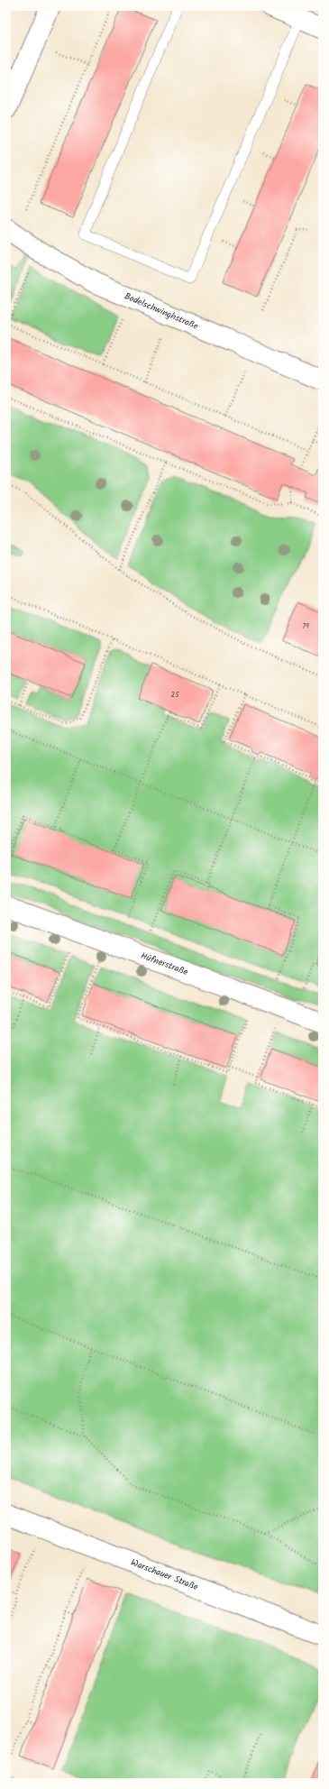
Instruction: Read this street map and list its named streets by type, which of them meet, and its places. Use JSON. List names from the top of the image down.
{
  "streets": {
    "street": ["Bodelschwinghstraße", "Hüfnerstraße", "Warschauer Straße"]
  },
  "house_numbers": ["79", "25"]
}
